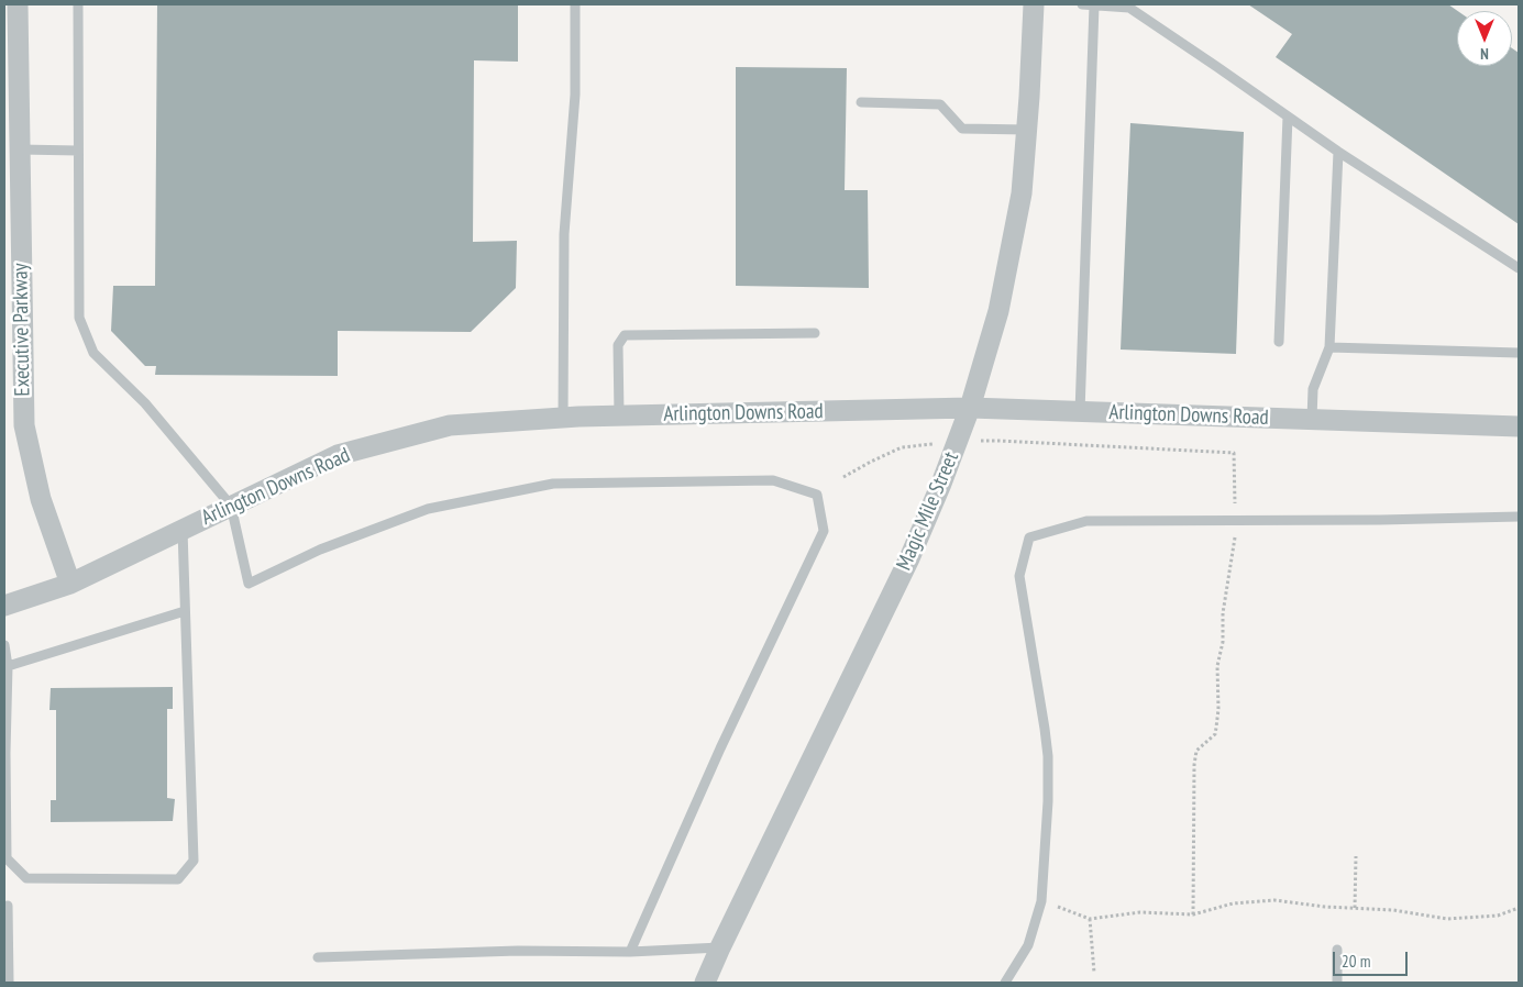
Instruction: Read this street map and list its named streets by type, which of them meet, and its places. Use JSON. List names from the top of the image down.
{
  "streets": {
    "street": ["Executive Parkway", "Arlington Downs Road", "Magic Mile Street"]
  },
  "crossings": [
    ["Executive Parkway", "Arlington Downs Road"],
    ["Arlington Downs Road", "Magic Mile Street"]
  ],
  "scale_bar": "20 m",
  "north": "bottom"
}
